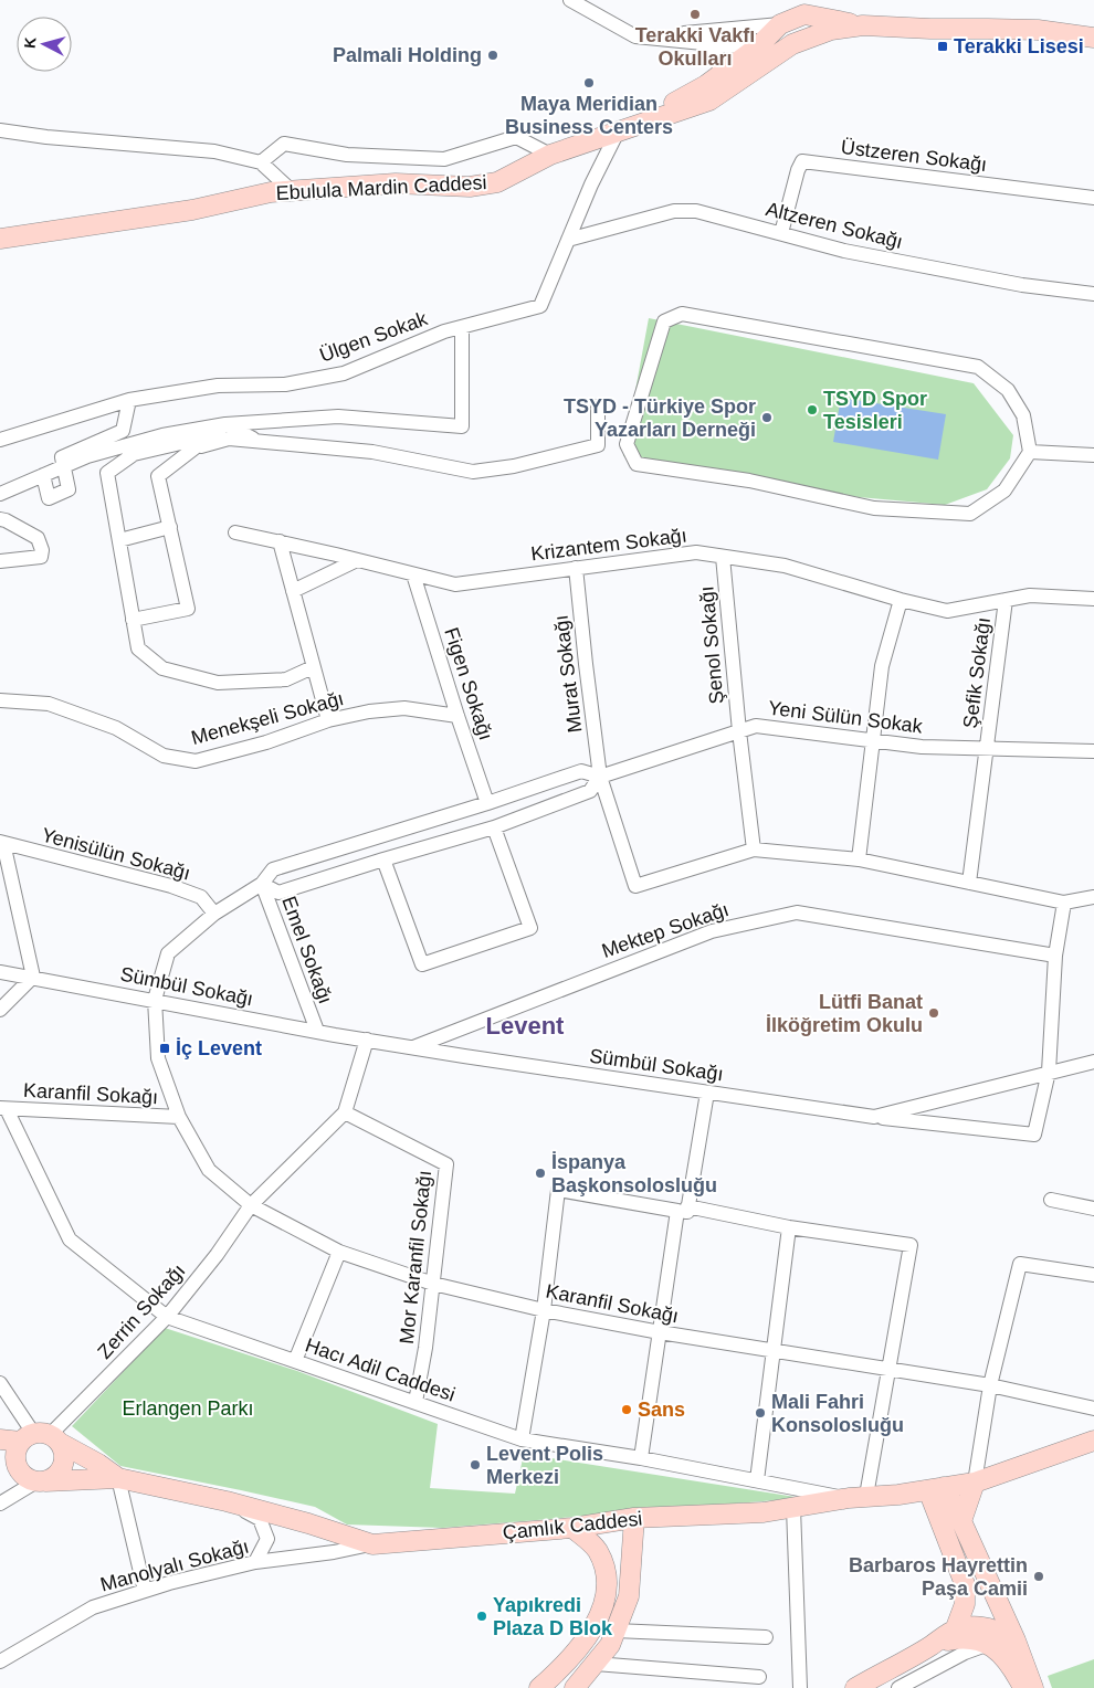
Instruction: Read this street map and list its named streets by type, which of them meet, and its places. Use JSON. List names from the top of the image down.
{
  "streets": {
    "street": [
      "Üstzeren Sokağı",
      "Ebulula Mardin Caddesi",
      "Altzeren Sokağı",
      "Ülgen Sokak",
      "Krizantem Sokağı",
      "Şenol Sokağı",
      "Şefik Sokağı",
      "Murat Sokağı",
      "Figen Sokağı",
      "Yeni Sülün Sokak",
      "Menekşeli Sokağı",
      "Yenisülün Sokağı",
      "Mektep Sokağı",
      "Emel Sokağı",
      "Sümbül Sokağı",
      "Karanfil Sokağı",
      "Mor Karanfil Sokağı",
      "Zerrin Sokağı",
      "Hacı Adil Caddesi",
      "Çamlık Caddesi",
      "Manolyalı Sokağı"
    ]
  },
  "crossings": [
    ["Üstzeren Sokağı", "Altzeren Sokağı"],
    ["Ebulula Mardin Caddesi", "Ülgen Sokak"],
    ["Altzeren Sokağı", "Ülgen Sokak"],
    ["Krizantem Sokağı", "Şenol Sokağı"],
    ["Krizantem Sokağı", "Şefik Sokağı"],
    ["Krizantem Sokağı", "Murat Sokağı"],
    ["Krizantem Sokağı", "Figen Sokağı"],
    ["Şenol Sokağı", "Murat Sokağı"],
    ["Şenol Sokağı", "Yeni Sülün Sokak"],
    ["Şefik Sokağı", "Yeni Sülün Sokak"],
    ["Murat Sokağı", "Yeni Sülün Sokak"],
    ["Murat Sokağı", "Karanfil Sokağı"],
    ["Figen Sokağı", "Menekşeli Sokağı"],
    ["Figen Sokağı", "Karanfil Sokağı"],
    ["Yeni Sülün Sokak", "Karanfil Sokağı"],
    ["Yenisülün Sokağı", "Karanfil Sokağı"],
    ["Mektep Sokağı", "Sümbül Sokağı"],
    ["Emel Sokağı", "Sümbül Sokağı"],
    ["Emel Sokağı", "Karanfil Sokağı"],
    ["Sümbül Sokağı", "Karanfil Sokağı"],
    ["Karanfil Sokağı", "Mor Karanfil Sokağı"],
    ["Karanfil Sokağı", "Zerrin Sokağı"],
    ["Karanfil Sokağı", "Hacı Adil Caddesi"],
    ["Mor Karanfil Sokağı", "Zerrin Sokağı"],
    ["Mor Karanfil Sokağı", "Hacı Adil Caddesi"],
    ["Zerrin Sokağı", "Hacı Adil Caddesi"],
    ["Zerrin Sokağı", "Çamlık Caddesi"],
    ["Hacı Adil Caddesi", "Çamlık Caddesi"],
    ["Çamlık Caddesi", "Manolyalı Sokağı"]
  ],
  "districts": ["Levent"],
  "parks": ["Erlangen Parkı"],
  "places": {
    "other": [
      "Terakki Vakfı Okulları",
      "Palmali Holding",
      "Maya Meridian Business Centers",
      "TSYD Spor Tesisleri",
      "TSYD - Türkiye Spor Yazarları Derneği",
      "Lütfi Banat İlköğretim Okulu",
      "İspanya Başkonsolosluğu",
      "Sans",
      "Mali Fahri Konsolosluğu",
      "Levent Polis Merkezi",
      "Barbaros Hayrettin Paşa Camii",
      "Yapıkredi Plaza D Blok"
    ],
    "transit": ["Terakki Lisesi", "İç Levent"]
  },
  "north": "left"
}
